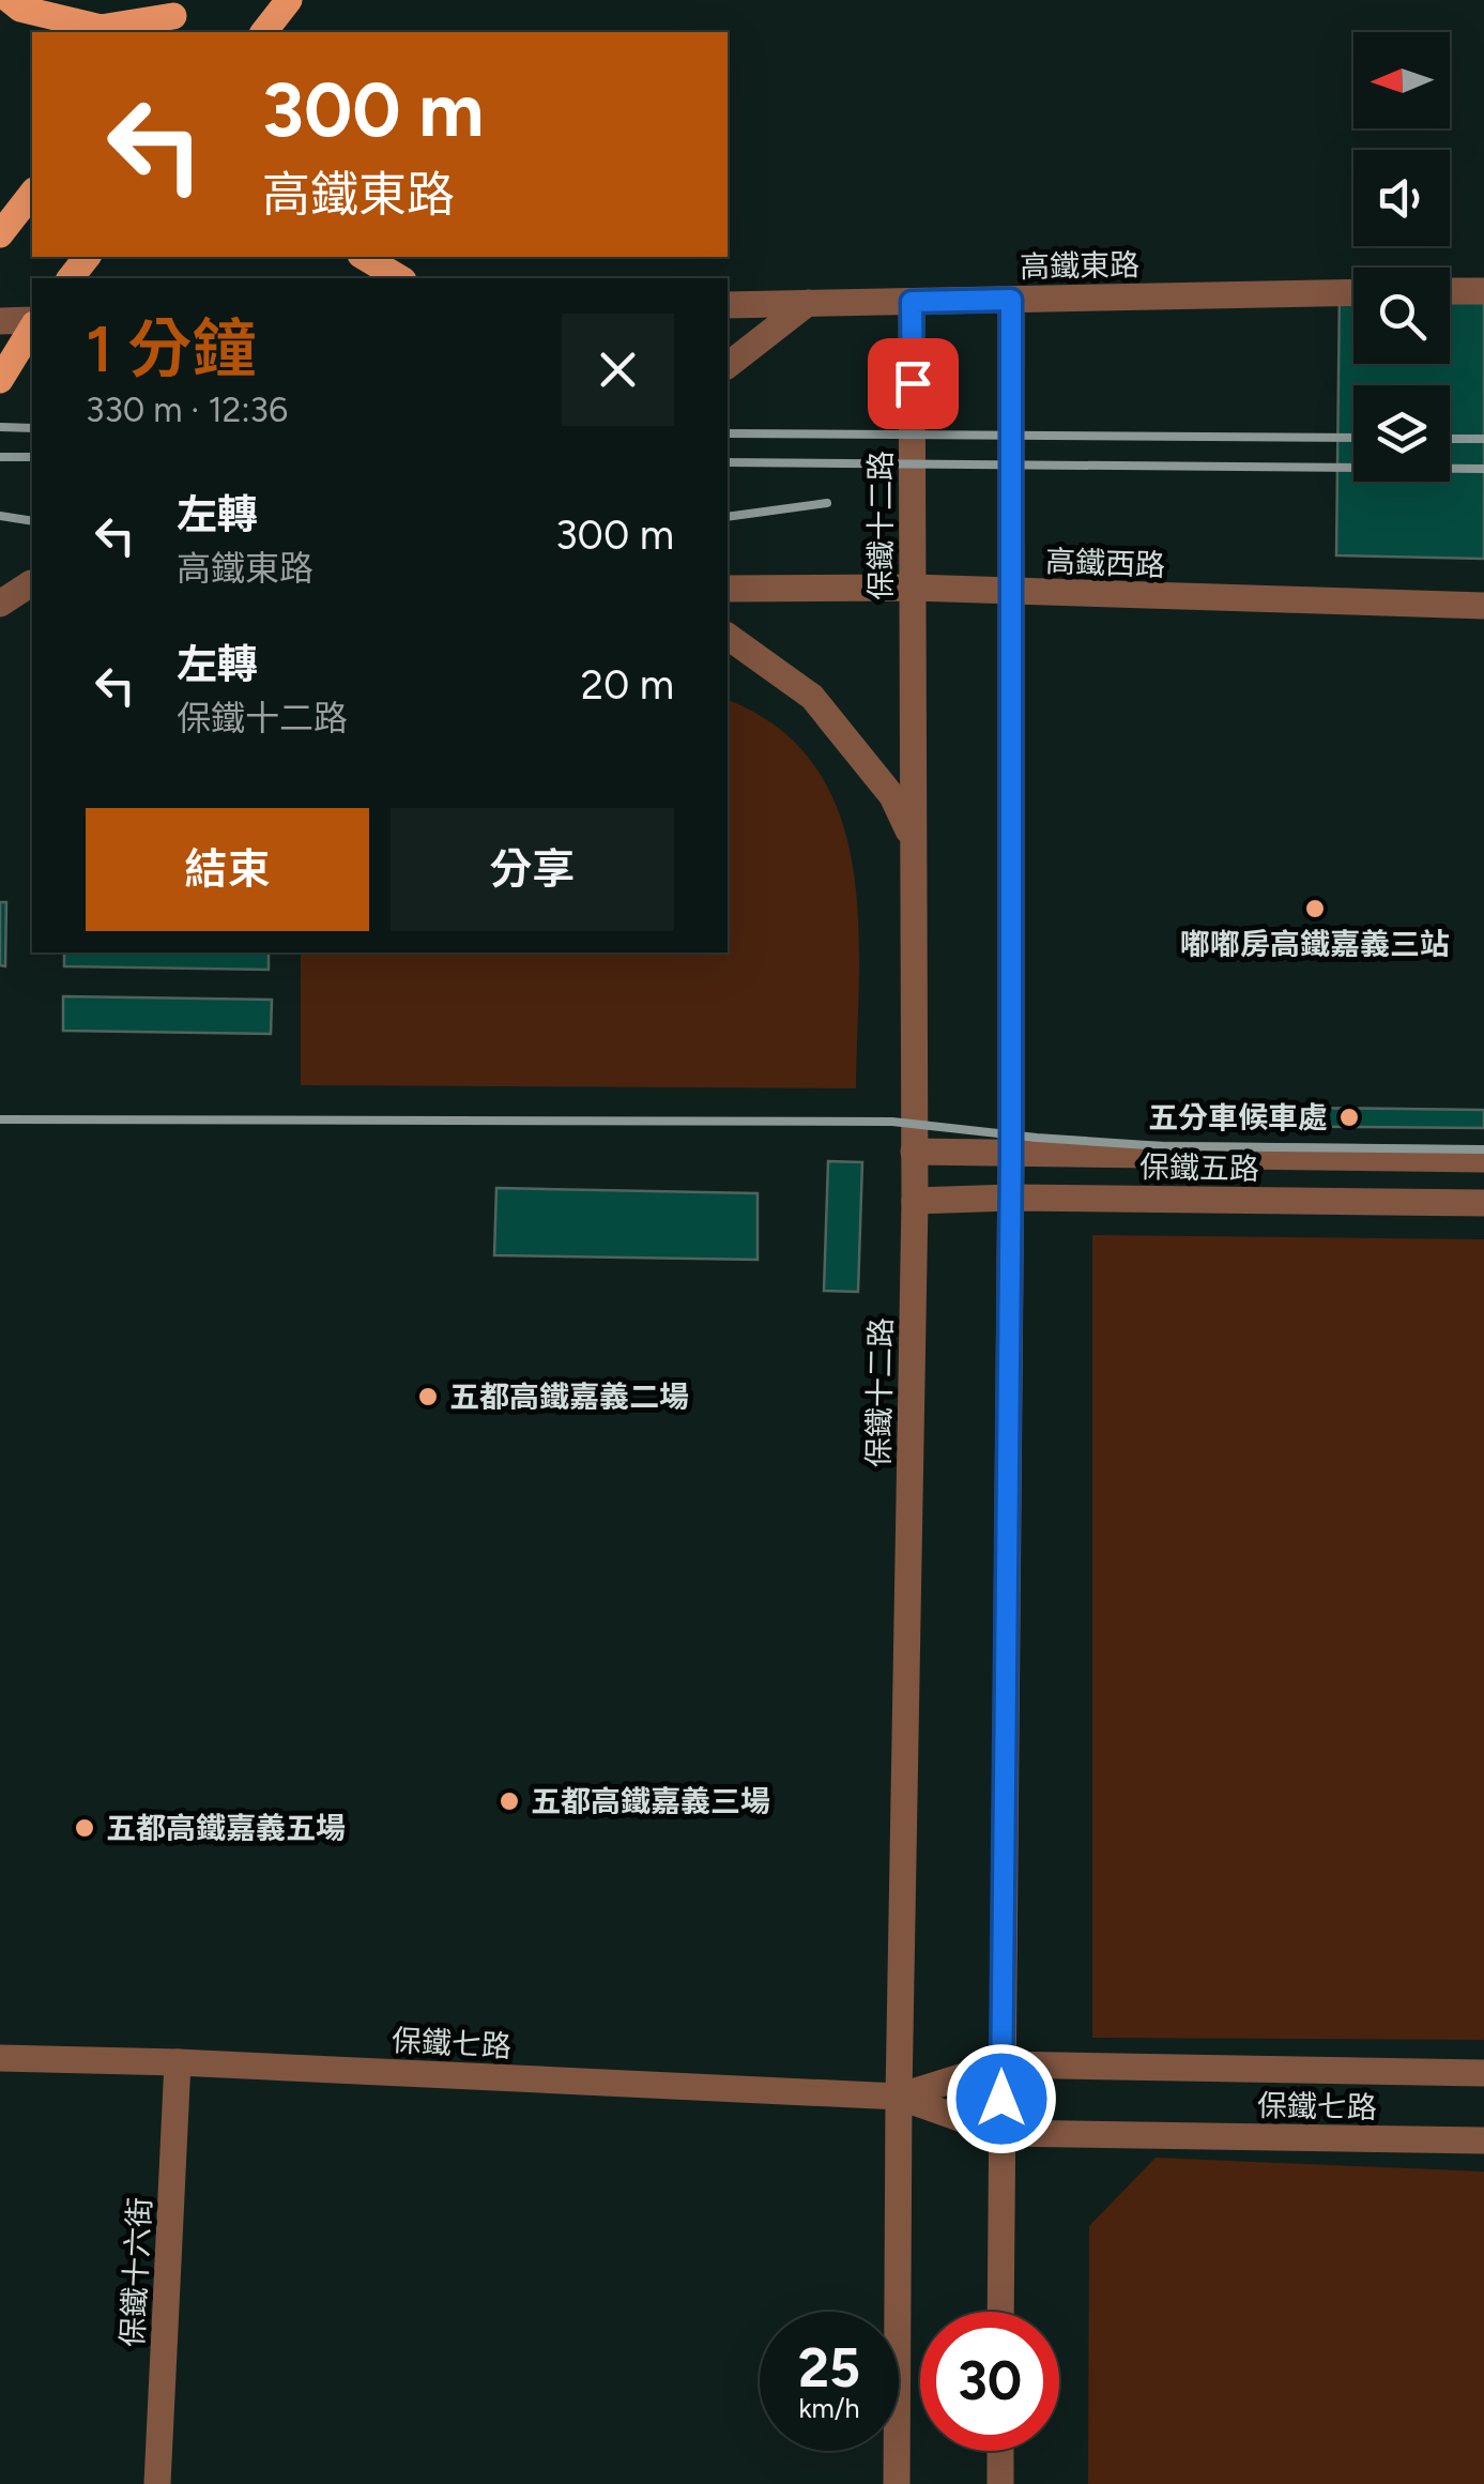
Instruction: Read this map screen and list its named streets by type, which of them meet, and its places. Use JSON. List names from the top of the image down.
{
  "streets": {
    "street": [
      "高鐵東路",
      "保鐵十二路",
      "高鐵西路",
      "保鐵五路",
      "保鐵七路",
      "保鐵十六街"
    ]
  },
  "crossings": [
    ["高鐵東路", "保鐵十二路"],
    ["保鐵十二路", "高鐵西路"],
    ["保鐵十二路", "保鐵五路"],
    ["保鐵十二路", "保鐵七路"],
    ["保鐵七路", "保鐵十六街"]
  ],
  "places": [
    "嘟嘟房高鐵嘉義三站",
    "五分車候車處",
    "五都高鐵嘉義二場",
    "五都高鐵嘉義三場",
    "五都高鐵嘉義五場"
  ],
  "north": "left",
  "page": {
    "turn": ["300 m", "高鐵東路"],
    "heading": ["1 分鐘", "330 m · 12:36"],
    "list": [
      {
        "name": "左轉",
        "note": "高鐵東路",
        "value": "300 m"
      },
      {
        "name": "左轉",
        "note": "保鐵十二路",
        "value": "20 m"
      }
    ],
    "buttons": ["結束", "分享"],
    "speed": "25 km/h",
    "limit": "30"
  }
}
